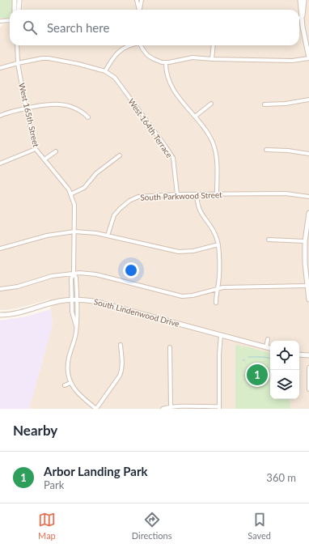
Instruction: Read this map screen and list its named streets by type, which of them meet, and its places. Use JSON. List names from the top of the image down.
{
  "streets": {
    "street": [
      "West 165th Street",
      "West 164th Terrace",
      "South Parkwood Street",
      "South Lindenwood Drive"
    ]
  },
  "crossings": [
    ["West 165th Street", "South Lindenwood Drive"],
    ["West 164th Terrace", "South Parkwood Street"]
  ],
  "page": {
    "search": "Search here",
    "pins": "1",
    "heading": "Nearby",
    "list": [
      {
        "mark": "1",
        "name": "Arbor Landing Park",
        "note": "Park",
        "value": "360 m"
      }
    ],
    "nav": ["Map", "Directions", "Saved"]
  }
}
